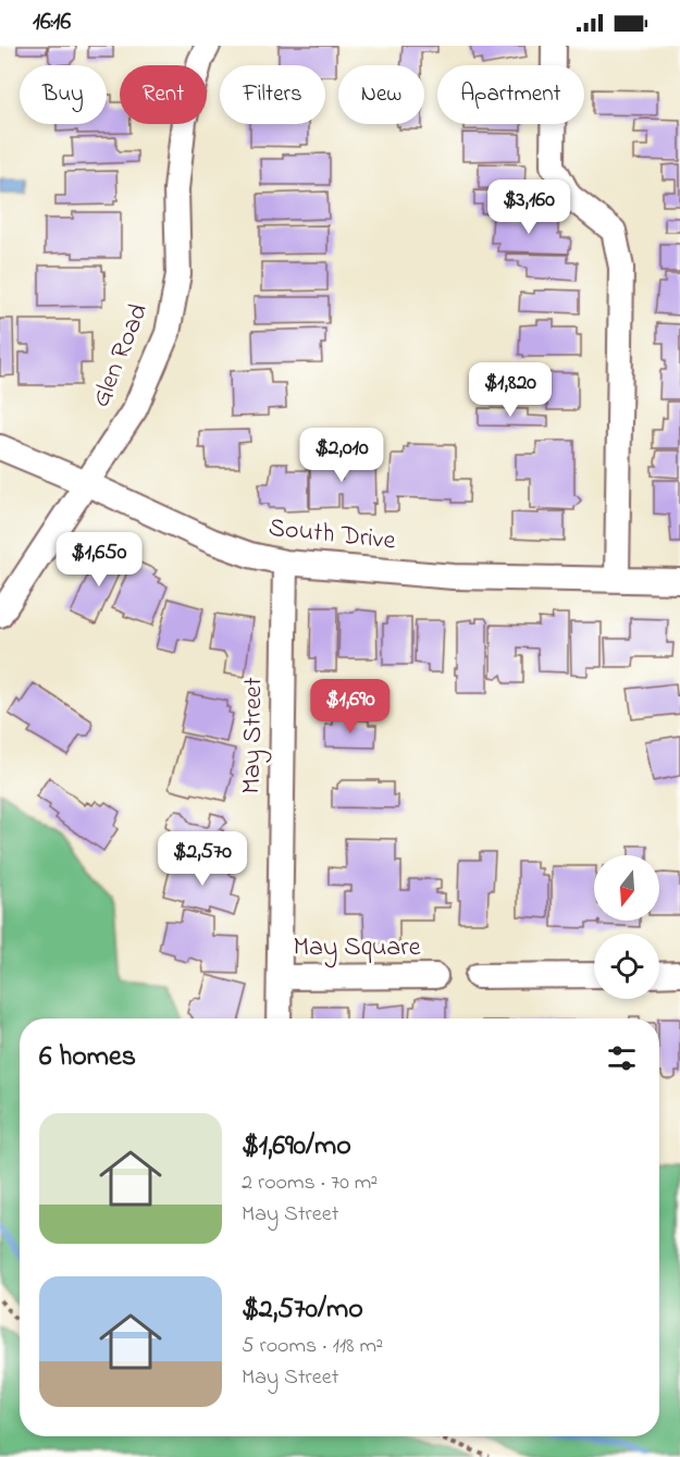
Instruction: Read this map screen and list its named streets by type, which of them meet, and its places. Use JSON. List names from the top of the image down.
{
  "streets": {
    "street": [
      "Glen Road",
      "South Drive",
      "May Street",
      "May Square"
    ]
  },
  "crossings": [
    ["Glen Road", "South Drive"],
    ["South Drive", "May Street"],
    ["May Street", "May Square"]
  ],
  "north": "bottom",
  "page": {
    "status": "16:16",
    "chip": [
      "Buy",
      "Rent",
      "Filters",
      "New",
      "Apartment"
    ],
    "price": [
      "$3,160",
      "$1,820",
      "$2,010",
      "$1,650",
      "$1,690",
      "$2,570"
    ],
    "heading": "6 homes",
    "list": [
      {
        "name": "$1,690/mo",
        "note": "2 rooms · 70 m² · May Street"
      },
      {
        "name": "$2,570/mo",
        "note": "5 rooms · 118 m² · May Street"
      }
    ]
  }
}
